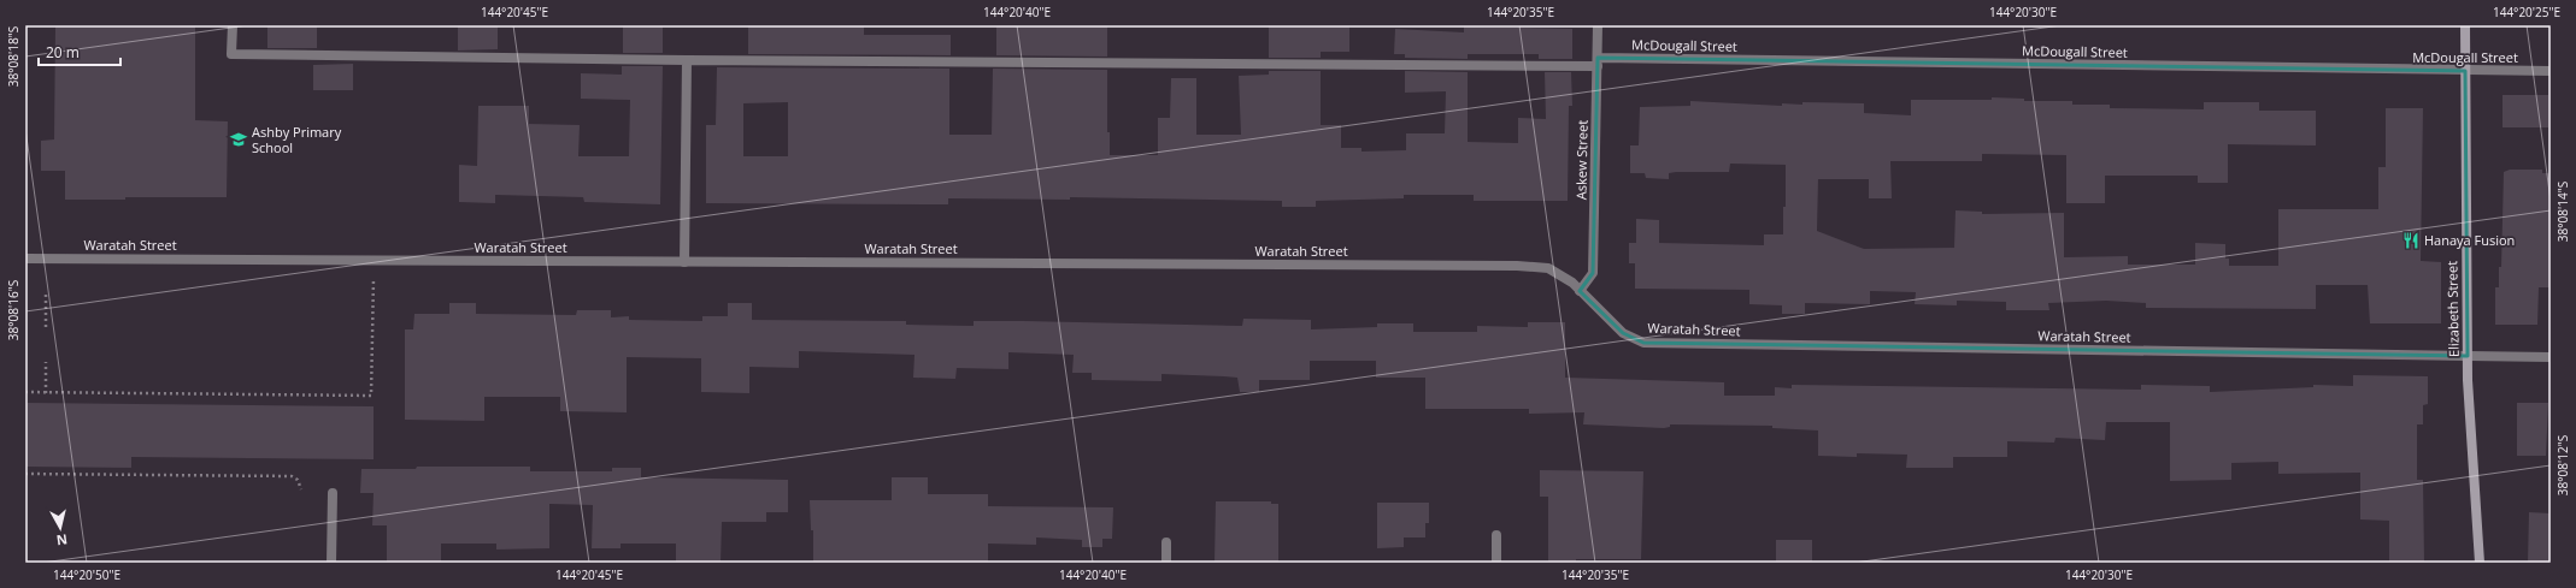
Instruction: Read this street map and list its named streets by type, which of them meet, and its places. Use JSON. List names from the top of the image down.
{
  "streets": {
    "street": [
      "McDougall Street",
      "Askew Street",
      "Waratah Street",
      "Elizabeth Street"
    ]
  },
  "crossings": [
    ["McDougall Street", "Askew Street"],
    ["McDougall Street", "Elizabeth Street"],
    ["Askew Street", "Waratah Street"],
    ["Waratah Street", "Elizabeth Street"]
  ],
  "places": {
    "school or university": ["Ashby Primary School"],
    "restaurant": ["Hanaya Fusion"]
  },
  "scale_bar": "20 m",
  "north": "bottom",
  "coordinates": [
    "144°20'45\"E",
    "144°20'40\"E",
    "144°20'35\"E",
    "144°20'30\"E",
    "144°20'25\"E",
    "38°08'18\"S",
    "38°08'14\"S",
    "38°08'16\"S",
    "38°08'12\"S",
    "144°20'50\"E"
  ]
}
